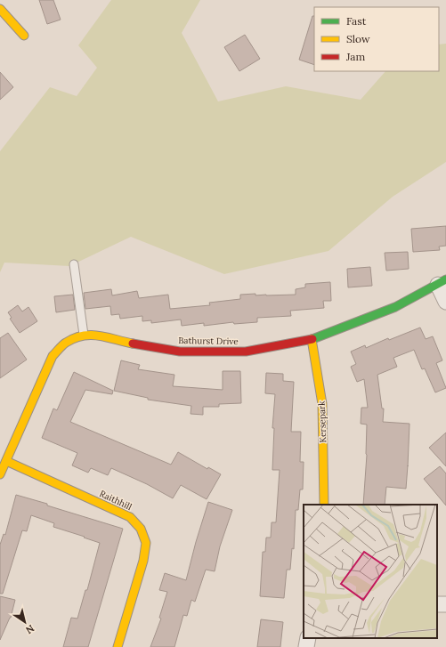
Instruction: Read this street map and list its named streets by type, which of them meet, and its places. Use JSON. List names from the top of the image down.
{
  "streets": {
    "street": ["Bathurst Drive", "Kersepark", "Raithhill"]
  },
  "crossings": [
    ["Bathurst Drive", "Kersepark"],
    ["Bathurst Drive", "Raithhill"]
  ],
  "legend": ["Fast", "Slow", "Jam"],
  "north": "bottom right"
}
